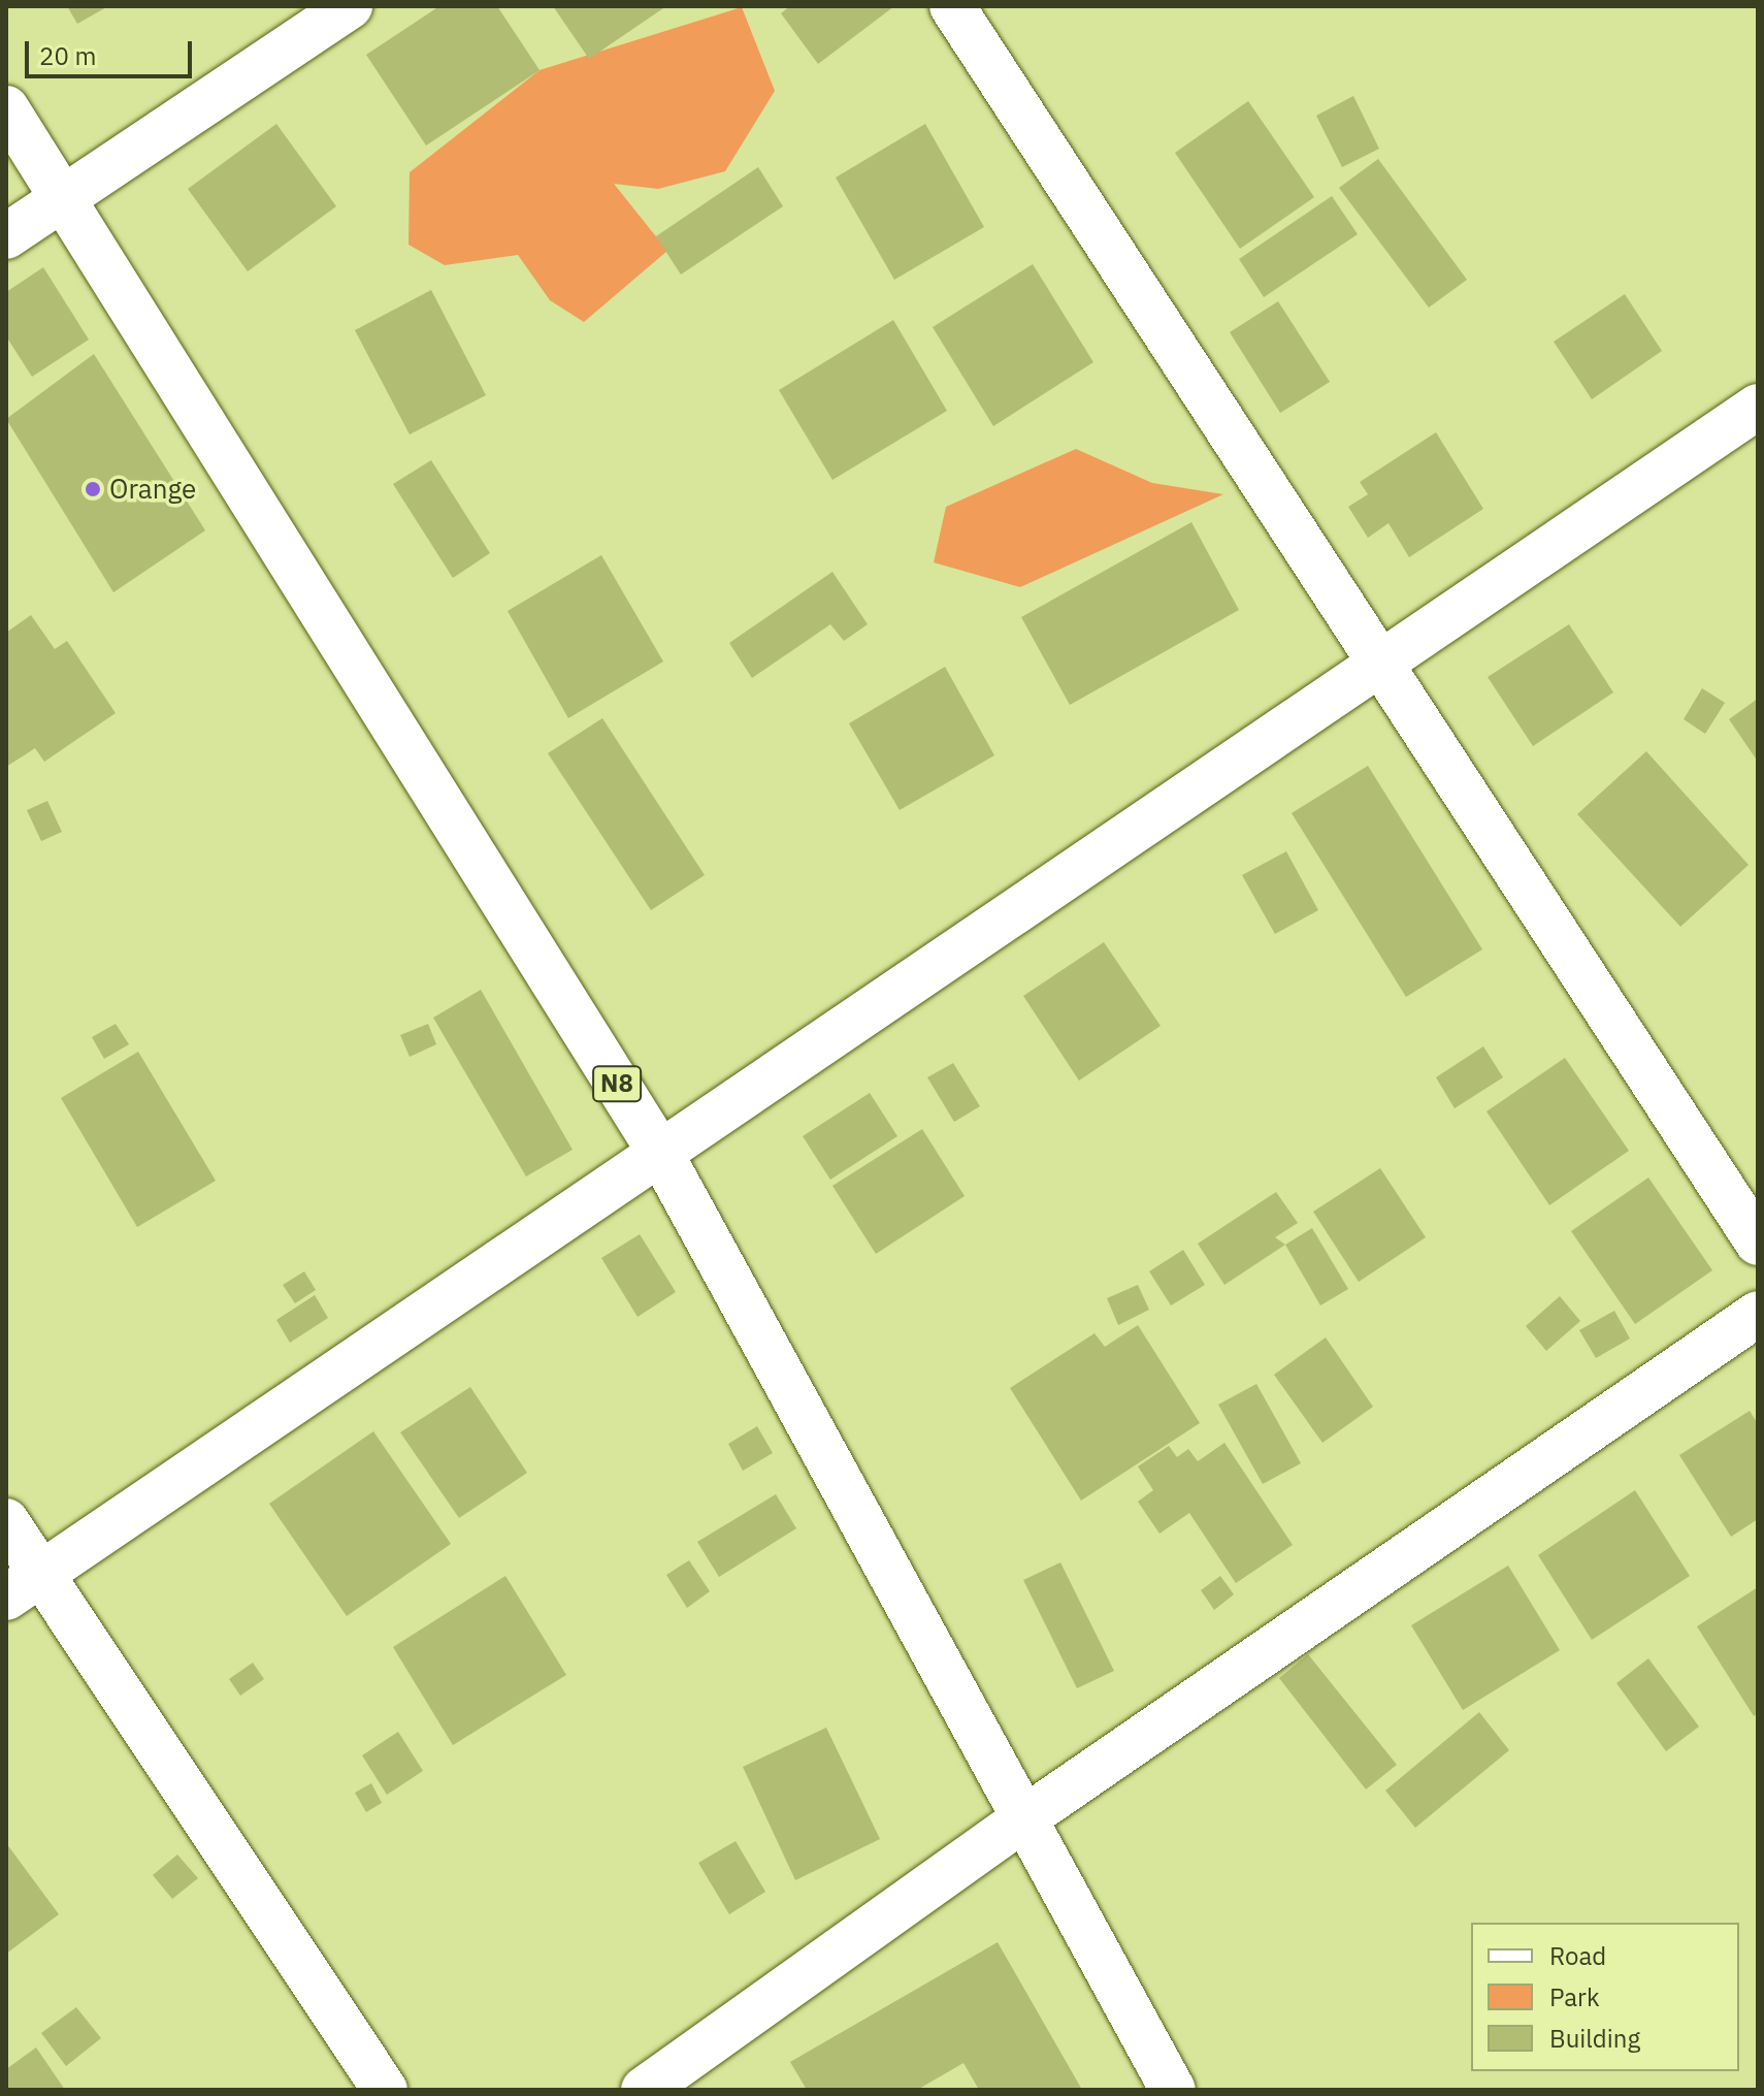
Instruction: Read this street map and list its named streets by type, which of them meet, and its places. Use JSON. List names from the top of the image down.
{
  "streets": {
    "street": ["N8"]
  },
  "places": ["Orange"],
  "legend": ["Road", "Park", "Building"],
  "scale_bar": "20 m"
}
